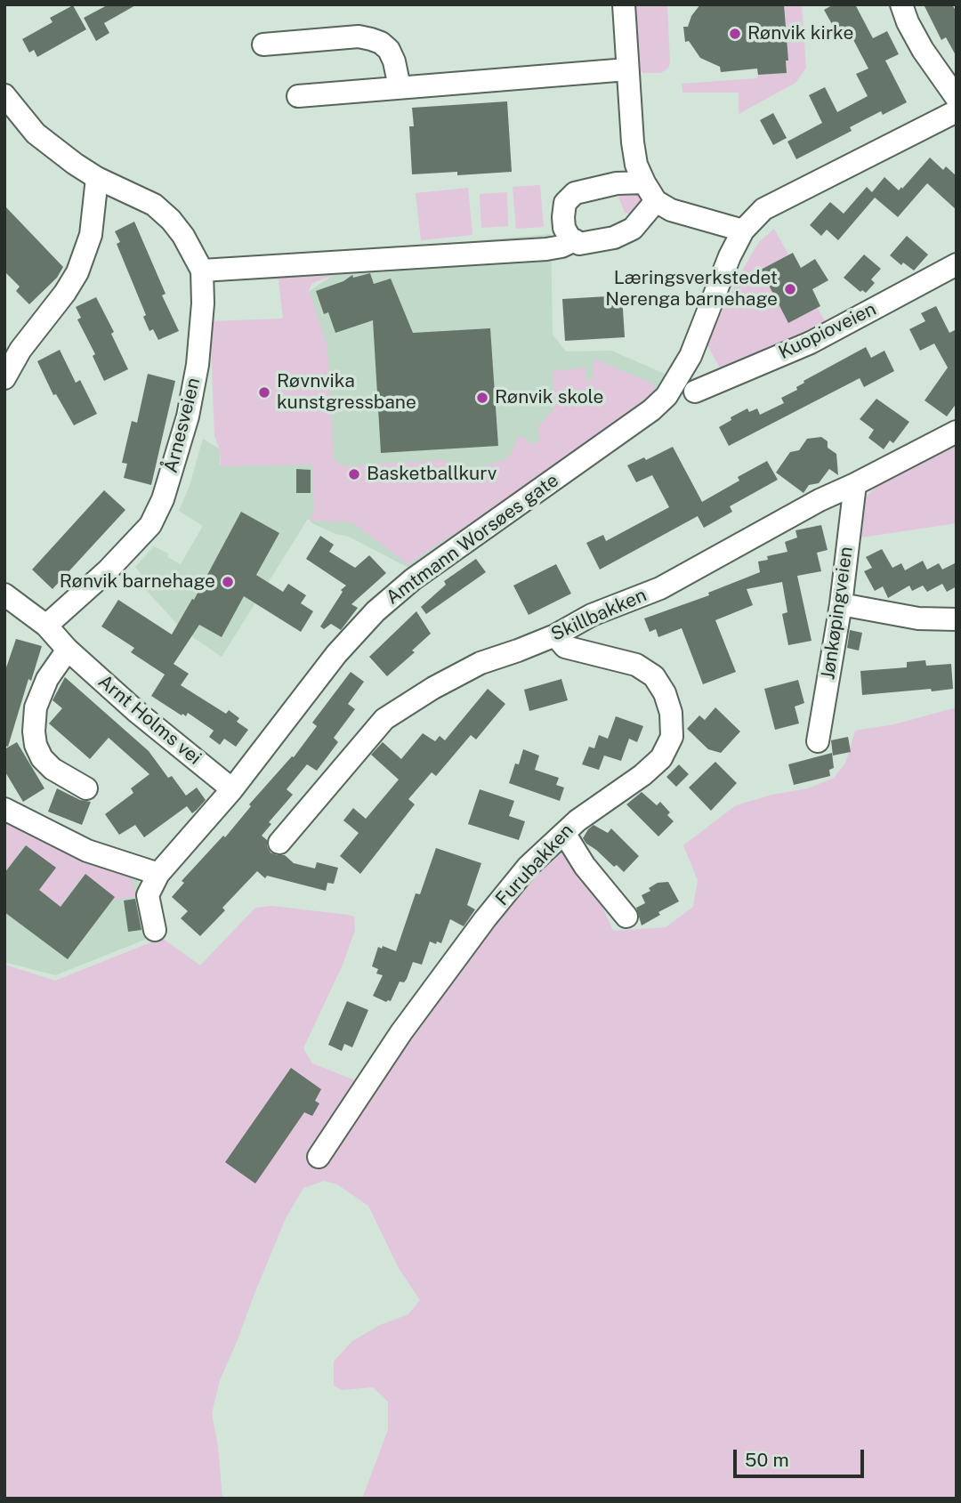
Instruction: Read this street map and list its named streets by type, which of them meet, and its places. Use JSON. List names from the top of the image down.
{
  "streets": {
    "street": [
      "Kuopioveien",
      "Årnesveien",
      "Amtmann Worsøes gate",
      "Jønkøpingveien",
      "Skillbakken",
      "Arnt Holms vei",
      "Furubakken"
    ]
  },
  "crossings": [
    ["Årnesveien", "Arnt Holms vei"],
    ["Amtmann Worsøes gate", "Arnt Holms vei"],
    ["Jønkøpingveien", "Skillbakken"],
    ["Skillbakken", "Furubakken"]
  ],
  "places": [
    "Rønvik kirke",
    "Læringsverkstedet Nerenga barnehage",
    "Røvnvika kunstgressbane",
    "Rønvik skole",
    "Basketballkurv",
    "Rønvik barnehage"
  ],
  "scale_bar": "50 m"
}
